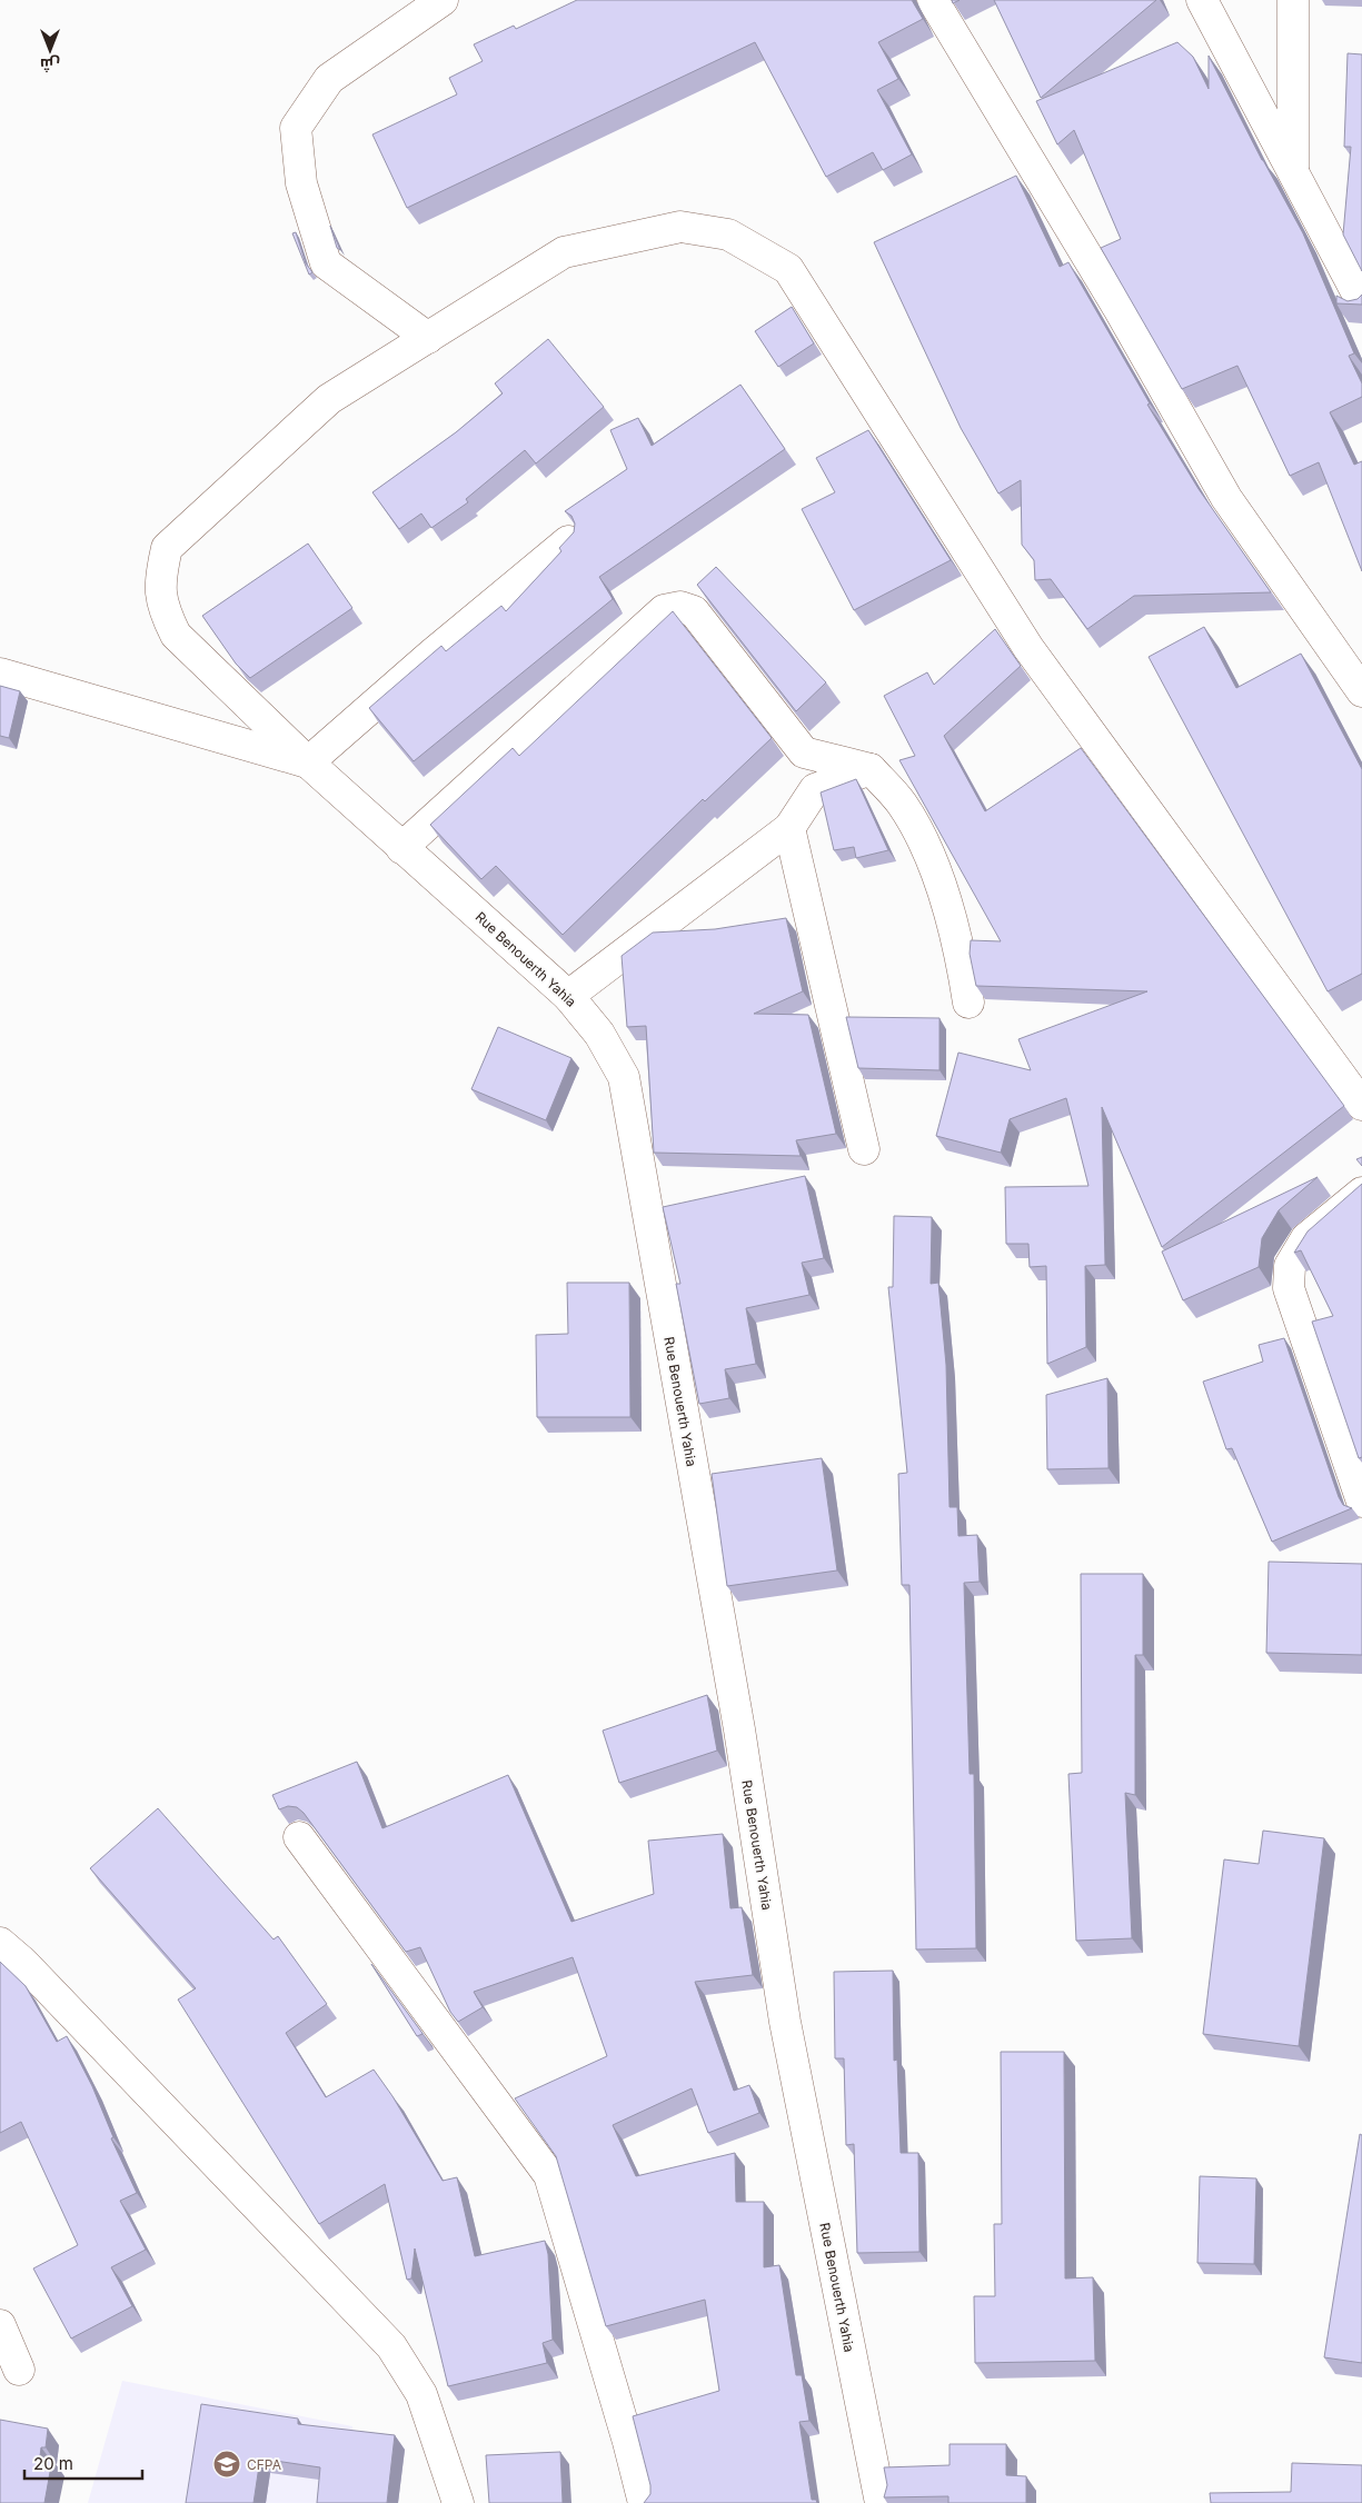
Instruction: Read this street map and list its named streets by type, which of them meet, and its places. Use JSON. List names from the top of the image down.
{
  "streets": {
    "street": ["Rue Benouerth Yahia"]
  },
  "places": {
    "school or university": ["CFPA"]
  },
  "scale_bar": "20 m",
  "north": "bottom"
}
